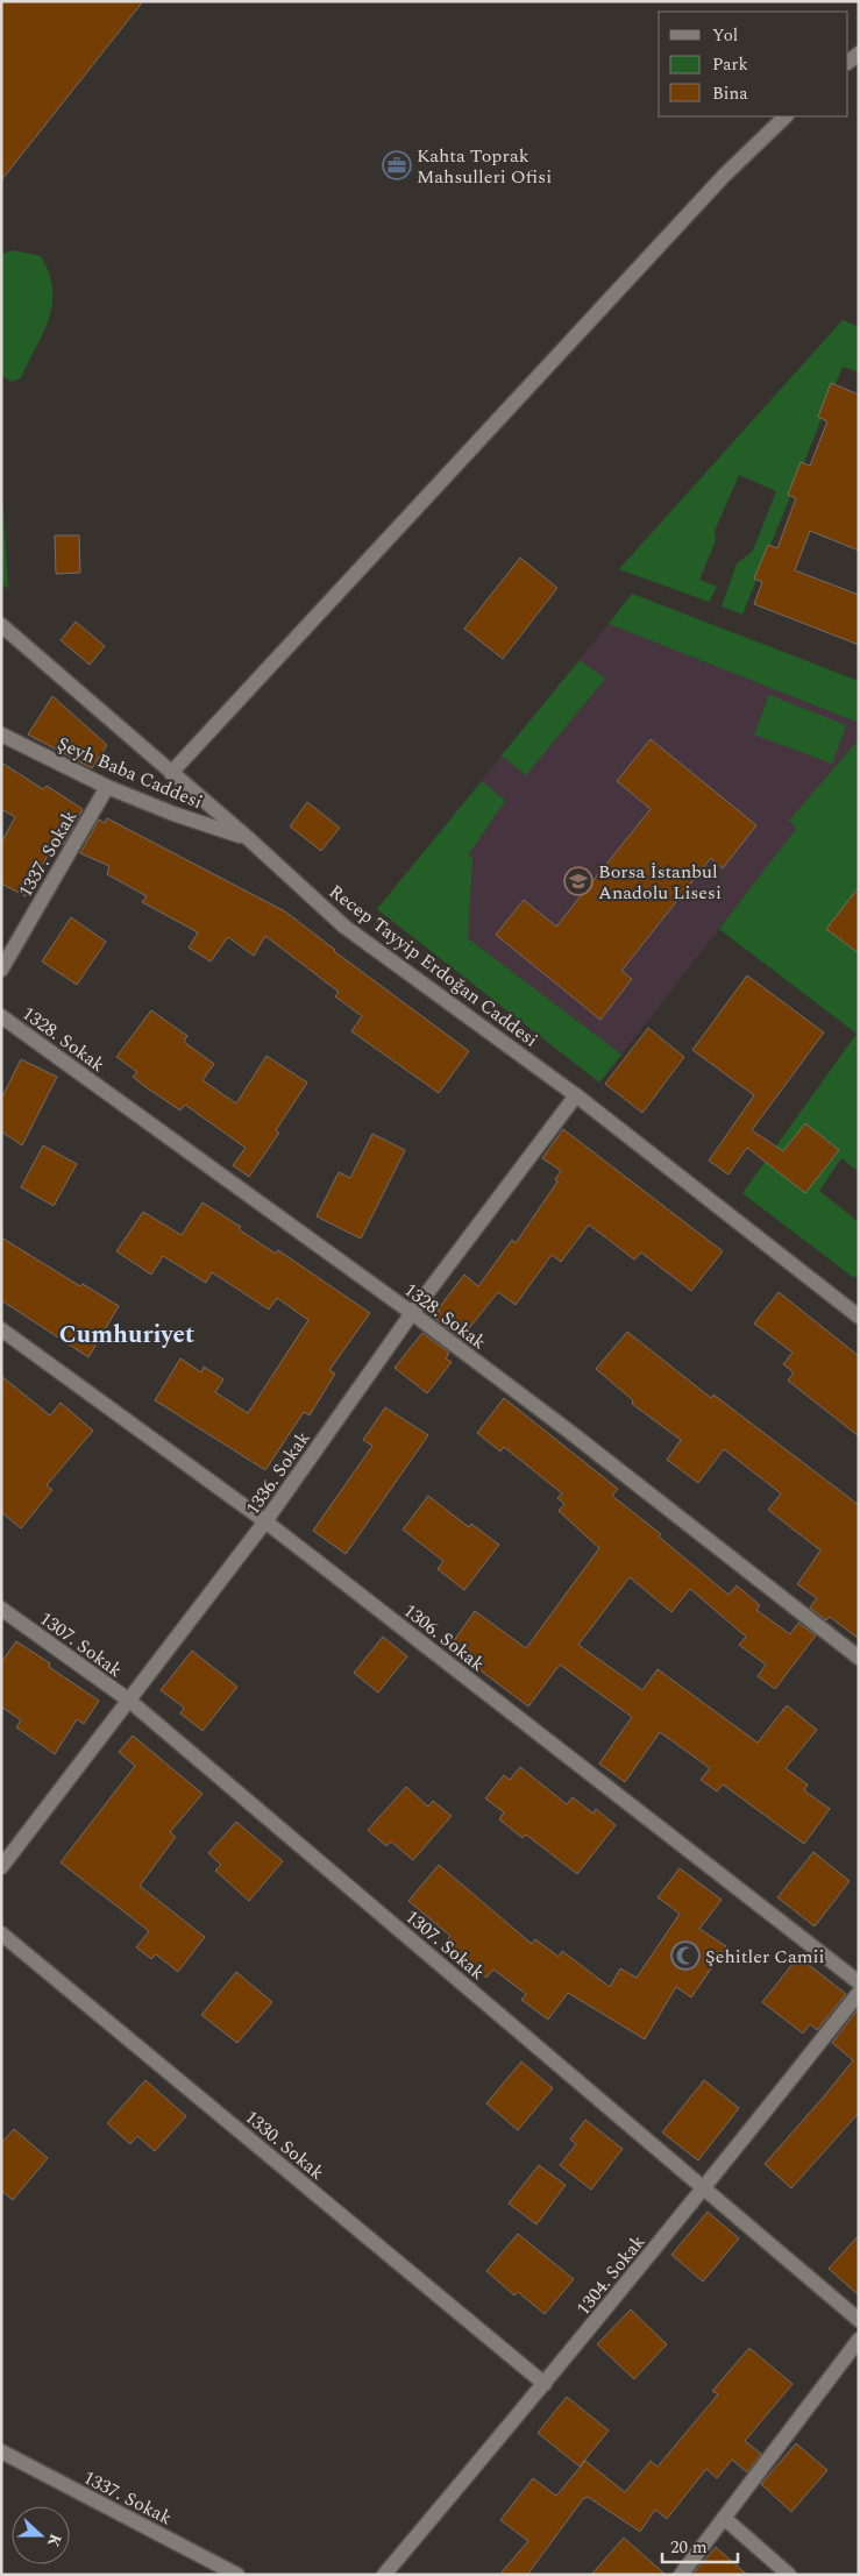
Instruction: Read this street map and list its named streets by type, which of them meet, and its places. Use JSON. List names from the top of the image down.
{
  "streets": {
    "street": [
      "Şeyh Baba Caddesi",
      "1337. Sokak",
      "Recep Tayyip Erdoğan Caddesi",
      "1328. Sokak",
      "1336. Sokak",
      "1306. Sokak",
      "1307. Sokak",
      "1330. Sokak",
      "1304. Sokak"
    ]
  },
  "crossings": [
    ["Şeyh Baba Caddesi", "1337. Sokak"],
    ["Şeyh Baba Caddesi", "Recep Tayyip Erdoğan Caddesi"],
    ["Recep Tayyip Erdoğan Caddesi", "1336. Sokak"],
    ["1328. Sokak", "1336. Sokak"],
    ["1336. Sokak", "1306. Sokak"],
    ["1336. Sokak", "1307. Sokak"],
    ["1307. Sokak", "1304. Sokak"],
    ["1330. Sokak", "1304. Sokak"]
  ],
  "districts": ["Cumhuriyet"],
  "places": {
    "office": ["Kahta Toprak Mahsulleri Ofisi"],
    "school or university": ["Borsa İstanbul Anadolu Lisesi"],
    "mosque": ["Şehitler Camii"]
  },
  "legend": ["Yol", "Park", "Bina"],
  "scale_bar": "20 m",
  "north": "right"
}
